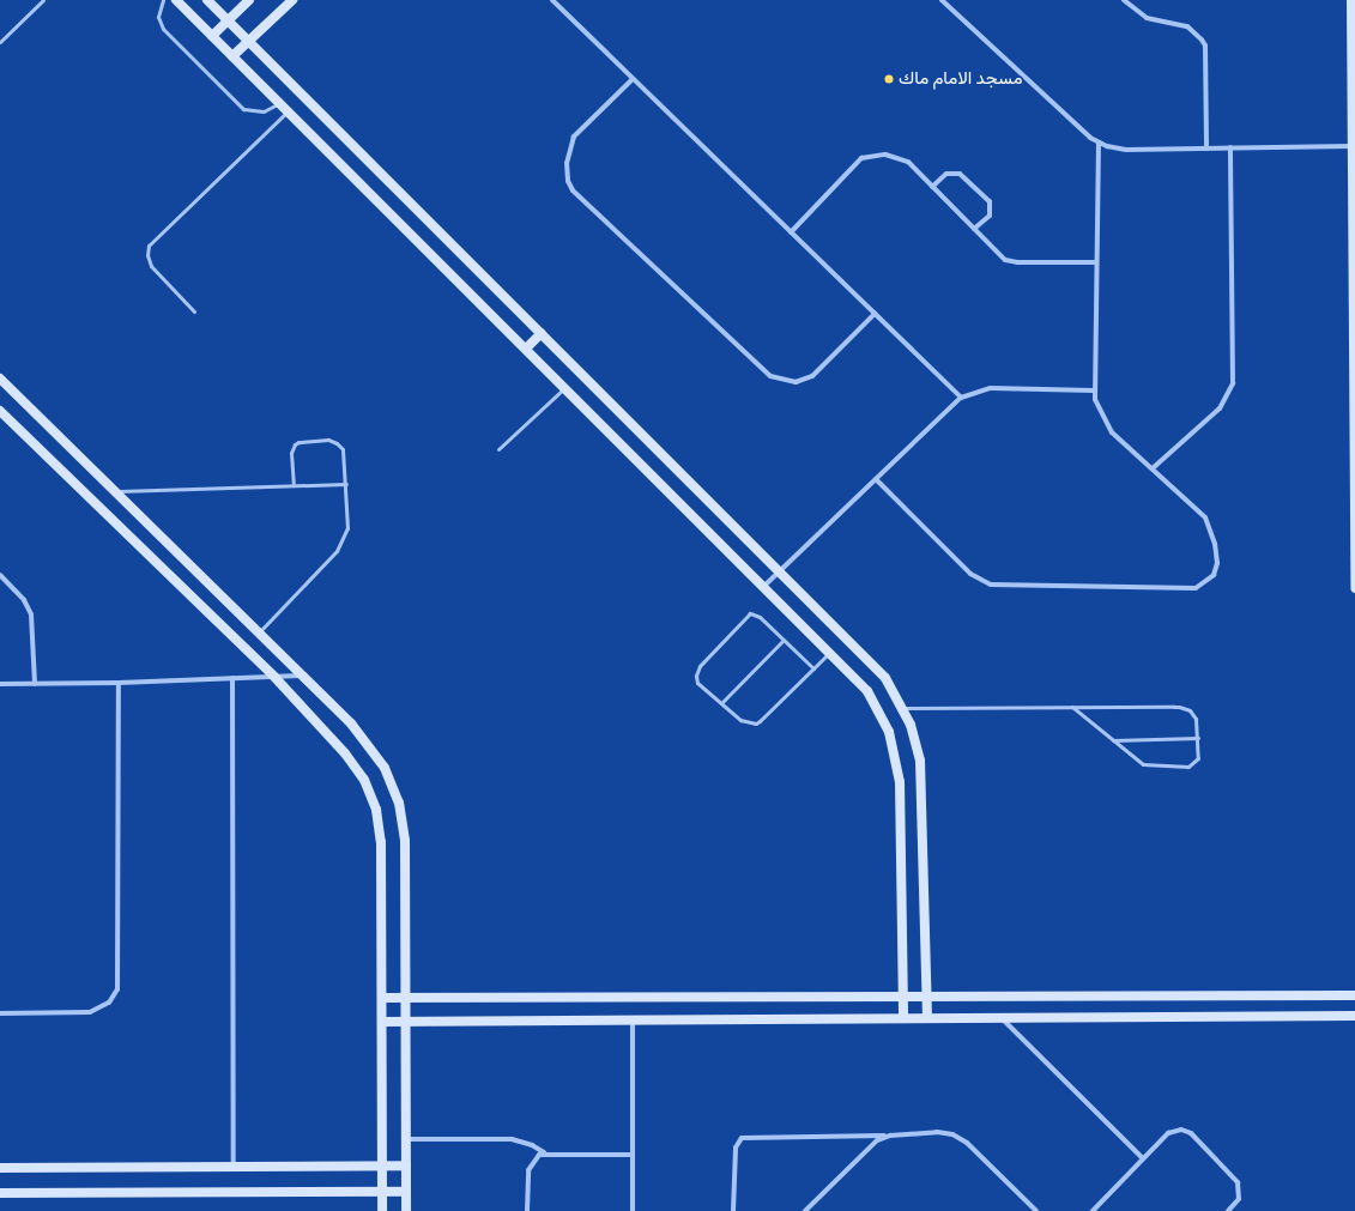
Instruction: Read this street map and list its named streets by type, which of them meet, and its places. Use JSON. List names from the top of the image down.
{
  "places": ["مسجد الامام ماك"]
}
